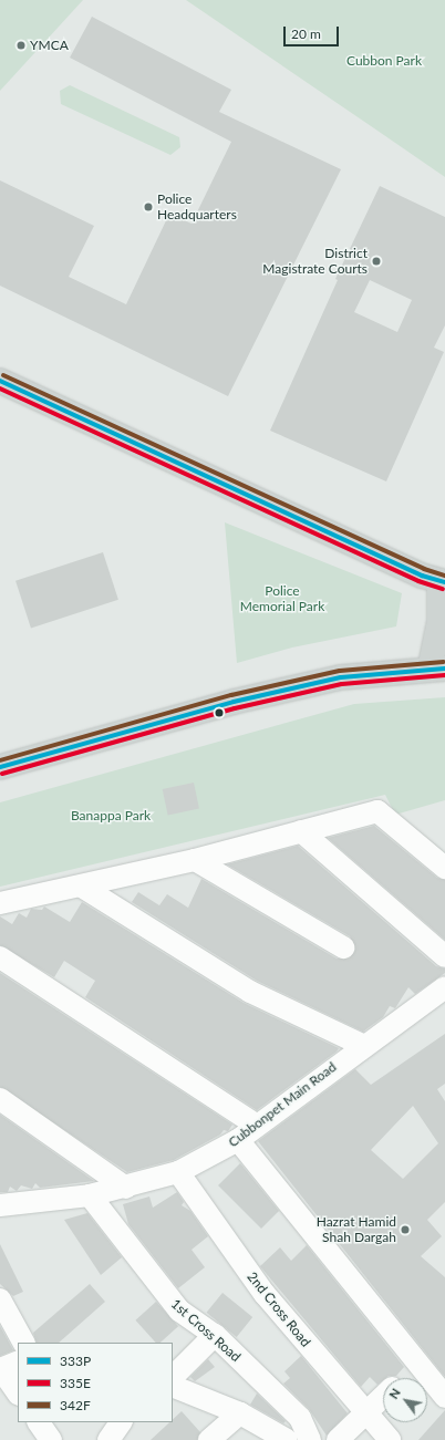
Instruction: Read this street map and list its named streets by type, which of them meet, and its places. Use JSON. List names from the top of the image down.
{
  "streets": {
    "street": ["Cubbonpet Main Road", "2nd Cross Road", "1st Cross Road"]
  },
  "crossings": [
    ["Cubbonpet Main Road", "2nd Cross Road"],
    ["Cubbonpet Main Road", "1st Cross Road"]
  ],
  "parks": ["Cubbon Park", "Police Memorial Park", "Banappa Park"],
  "places": [
    "YMCA",
    "Police Headquarters",
    "District Magistrate Courts",
    "Hazrat Hamid Shah Dargah"
  ],
  "lines": ["transit line 342F", "transit line 333P", "transit line 335E"],
  "legend": ["333P", "335E", "342F"],
  "scale_bar": "20 m",
  "north": "top left"
}
